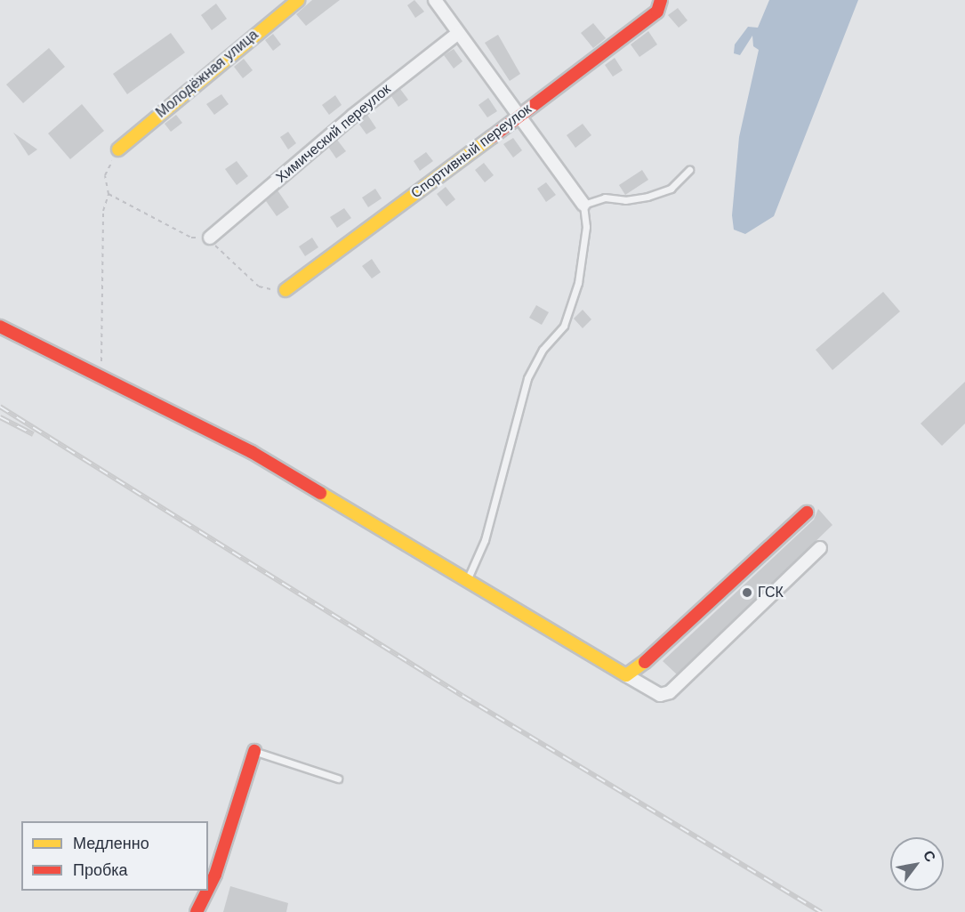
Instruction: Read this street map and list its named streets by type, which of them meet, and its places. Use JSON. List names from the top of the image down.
{
  "streets": {
    "street": ["Молодёжная улица", "Химический переулок", "Спортивный переулок"]
  },
  "places": ["ГСК"],
  "legend": ["Медленно", "Пробка"],
  "north": "top right"
}
